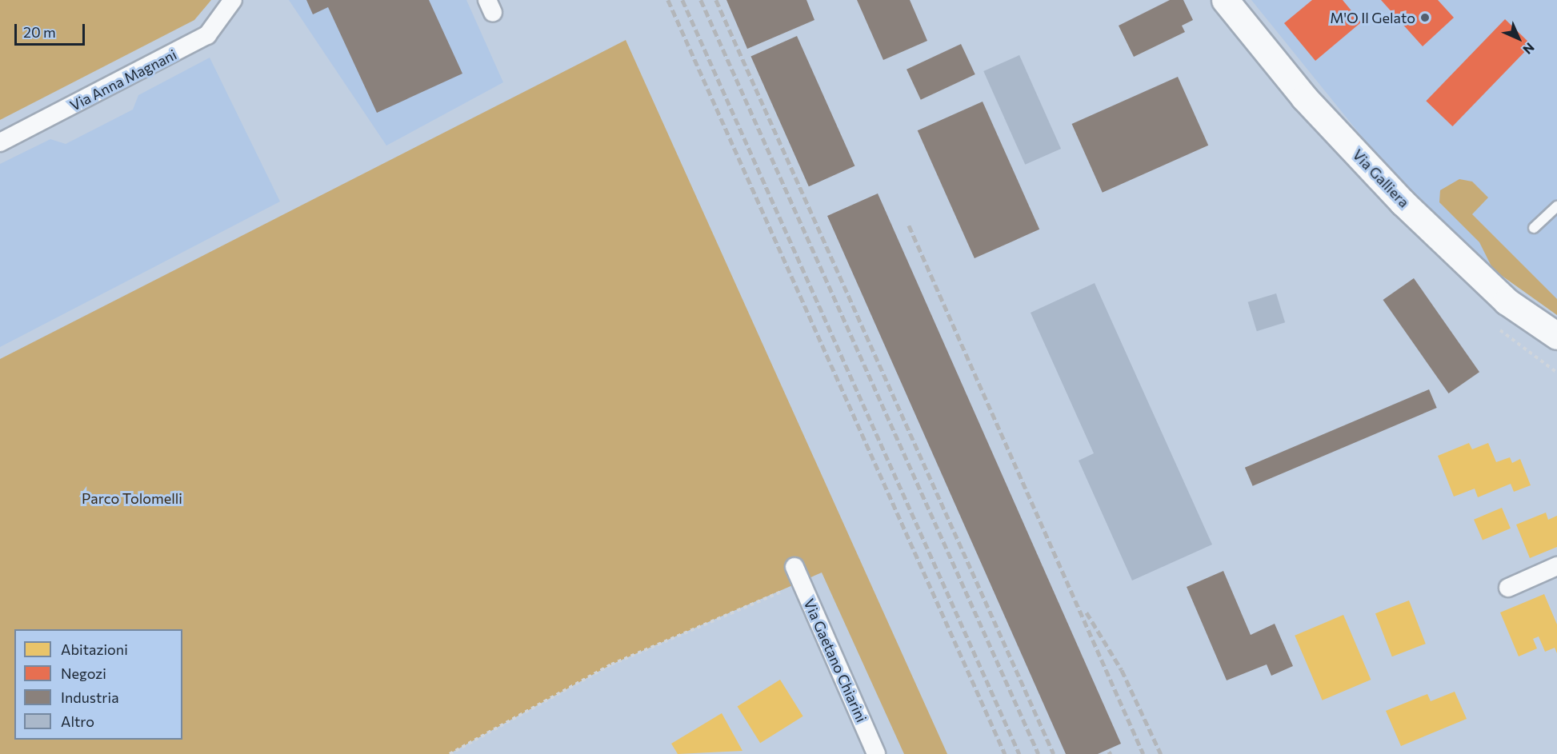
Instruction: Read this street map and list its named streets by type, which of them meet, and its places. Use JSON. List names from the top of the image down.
{
  "streets": {
    "main road": ["Via Galliera"],
    "street": ["Via Anna Magnani", "Via Gaetano Chiarini"]
  },
  "parks": ["Parco Tolomelli"],
  "places": ["M'O Il Gelato"],
  "legend": [
    "Abitazioni",
    "Negozi",
    "Industria",
    "Altro"
  ],
  "scale_bar": "20 m",
  "north": "bottom right"
}
